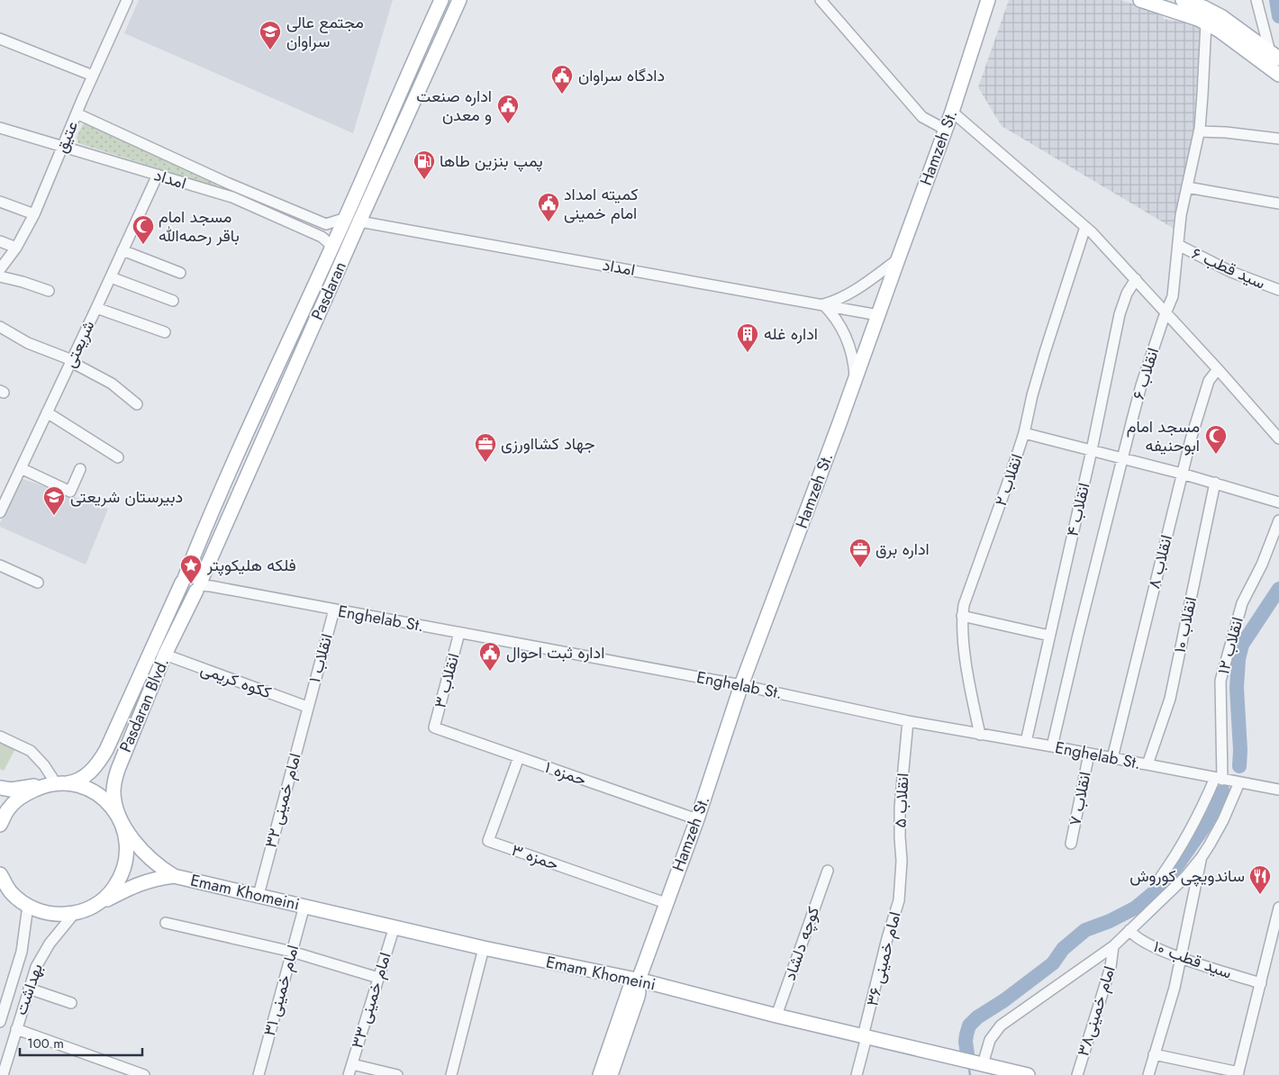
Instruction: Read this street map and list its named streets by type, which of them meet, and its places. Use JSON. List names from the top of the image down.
{
  "streets": {
    "main road": [
      "Hamzeh St.",
      "Pasdaran",
      "Pasdaran Blvd.",
      "Emam Khomeini"
    ],
    "street": [
      "عتیق",
      "امداد",
      "سید قطب ۶",
      "شریعتی",
      "انقلاب ۶",
      "انقلاب ۲",
      "انقلاب ۴",
      "انقلاب ۸",
      "Enghelab St.",
      "انقلاب ۱۰",
      "انقلاب ۱۲",
      "انقلاب ۱",
      "ککوه کریمی",
      "انقلاب ۳",
      "حمزه ۱",
      "انقلاب ۷",
      "امام خمینی ۳۲",
      "انقلاب ۵",
      "حمزه ۳",
      "کوچه دلشاد",
      "امام خمینی ۳۶",
      "سید قطب ۱۰",
      "بهداشت",
      "امام خمینی ۳۱",
      "امام خمینی ۳۳",
      "امام خمینی۳۸"
    ]
  },
  "crossings": [
    ["عتیق", "امداد"],
    ["Hamzeh St.", "امداد"],
    ["Hamzeh St.", "Enghelab St."],
    ["Hamzeh St.", "حمزه ۱"],
    ["Hamzeh St.", "حمزه ۳"],
    ["Hamzeh St.", "Emam Khomeini"],
    ["امداد", "Pasdaran"],
    ["امداد", "شریعتی"],
    ["سید قطب ۶", "انقلاب ۶"],
    ["Pasdaran", "Enghelab St."],
    ["Pasdaran", "Pasdaran Blvd."],
    ["انقلاب ۶", "Enghelab St."],
    ["انقلاب ۲", "Enghelab St."],
    ["انقلاب ۴", "Enghelab St."],
    ["انقلاب ۸", "Enghelab St."],
    ["Enghelab St.", "انقلاب ۱۰"],
    ["Enghelab St.", "انقلاب ۱۲"],
    ["Enghelab St.", "انقلاب ۱"],
    ["Enghelab St.", "انقلاب ۳"],
    ["Enghelab St.", "Pasdaran Blvd."],
    ["Enghelab St.", "انقلاب ۷"],
    ["Enghelab St.", "انقلاب ۵"],
    ["انقلاب ۱", "ککوه کریمی"],
    ["انقلاب ۱", "امام خمینی ۳۲"],
    ["ککوه کریمی", "Pasdaran Blvd."],
    ["ککوه کریمی", "امام خمینی ۳۲"],
    ["انقلاب ۳", "حمزه ۱"],
    ["حمزه ۱", "حمزه ۳"],
    ["امام خمینی ۳۲", "Emam Khomeini"],
    ["انقلاب ۵", "امام خمینی ۳۶"],
    ["Emam Khomeini", "کوچه دلشاد"],
    ["Emam Khomeini", "امام خمینی ۳۶"],
    ["Emam Khomeini", "امام خمینی ۳۱"],
    ["Emam Khomeini", "امام خمینی ۳۳"]
  ],
  "places": {
    "school or university": ["مجتمع عالی سراوان", "دبیرستان شریعتی"],
    "public building": [
      "دادگاه سراوان",
      "اداره صنعت و معدن",
      "کمیته امداد امام خمینی",
      "اداره ثبت احوال"
    ],
    "fuel station": ["پمپ بنزین طاها"],
    "mosque": ["مسجد امام باقر رحمه‌الله", "مسجد امام ابوحنیفه"],
    "building": ["اداره غله"],
    "office": ["جهاد کشااورزی", "اداره برق"],
    "place": ["فلکه هلیکوپتر"],
    "restaurant": ["ساندویچی کوروش"]
  },
  "scale_bar": "100 m"
}
